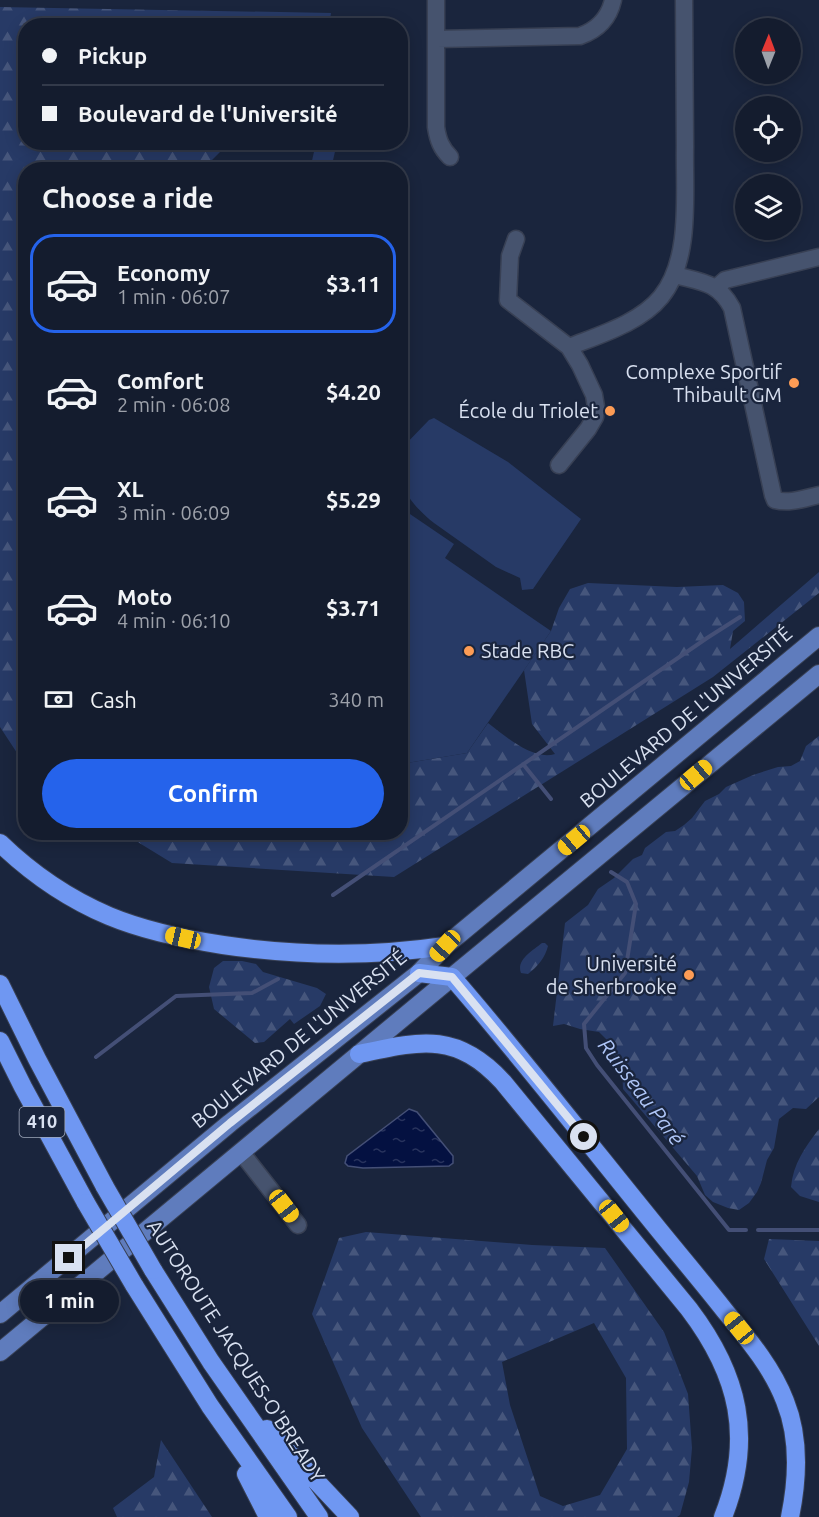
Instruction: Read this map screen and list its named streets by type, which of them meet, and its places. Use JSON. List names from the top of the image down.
{
  "streets": {
    "highway": ["410", "AUTOROUTE JACQUES-O'BREADY"],
    "main road": ["BOULEVARD DE L'UNIVERSITÉ"]
  },
  "water": ["Ruisseau Paré"],
  "places": [
    "Complexe Sportif Thibault GM",
    "École du Triolet",
    "Stade RBC",
    "Université de Sherbrooke"
  ],
  "north": "top",
  "page": {
    "banner": ["Pickup", "Boulevard de l'Université"],
    "heading": "Choose a ride",
    "list": [
      {
        "name": "Economy",
        "note": "1 min · 06:07",
        "value": "$3.11"
      },
      {
        "name": "Comfort",
        "note": "2 min · 06:08",
        "value": "$4.20"
      },
      {
        "name": "XL",
        "note": "3 min · 06:09",
        "value": "$5.29"
      },
      {
        "name": "Moto",
        "note": "4 min · 06:10",
        "value": "$3.71"
      }
    ],
    "pay": ["Cash", "340 m"],
    "buttons": "Confirm",
    "bubble": "1 min"
  }
}
